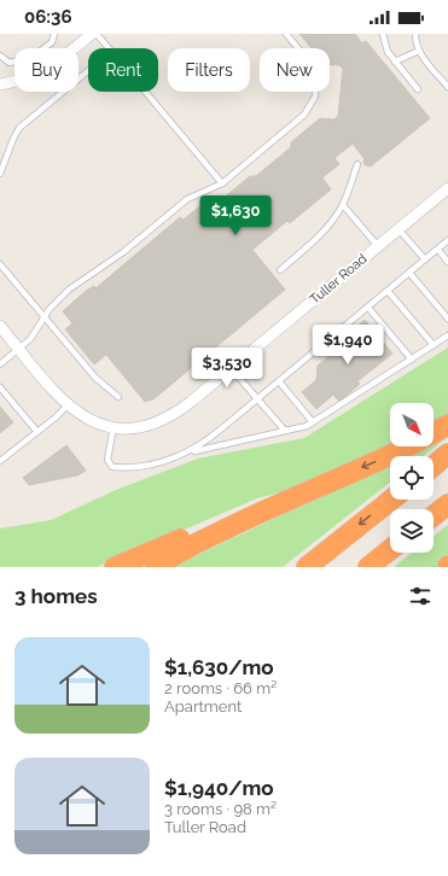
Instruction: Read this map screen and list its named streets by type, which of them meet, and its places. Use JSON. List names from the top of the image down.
{
  "streets": {
    "street": ["Tuller Road"]
  },
  "north": "bottom right",
  "page": {
    "status": "06:36",
    "chip": [
      "Buy",
      "Rent",
      "Filters",
      "New"
    ],
    "price": ["$1,630", "$1,940", "$3,530"],
    "heading": "3 homes",
    "list": [
      {
        "name": "$1,630/mo",
        "note": "2 rooms · 66 m² · Apartment"
      },
      {
        "name": "$1,940/mo",
        "note": "3 rooms · 98 m² · Tuller Road"
      }
    ]
  }
}
